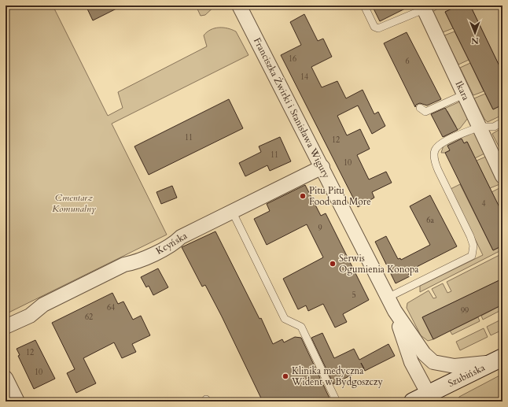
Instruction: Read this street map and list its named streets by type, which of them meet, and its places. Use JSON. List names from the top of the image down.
{
  "streets": {
    "main road": ["Szubińska"],
    "street": ["Ikara", "Franciszka Żwirki i Stanisława Wigury", "Kcyńska"]
  },
  "crossings": [
    ["Franciszka Żwirki i Stanisława Wigury", "Kcyńska"],
    ["Franciszka Żwirki i Stanisława Wigury", "Szubińska"]
  ],
  "parks": ["Cmentarz Komunalny"],
  "places": ["Pitu Pitu Food and More", "Serwis Ogumienia Konopa", "Klinika medyczna Wident w Bydgoszczy"],
  "house_numbers": [
    "16",
    "6",
    "14",
    "11",
    "12",
    "11",
    "10",
    "4",
    "6a",
    "9",
    "5",
    "64",
    "99",
    "62",
    "12",
    "10"
  ],
  "north": "bottom"
}
